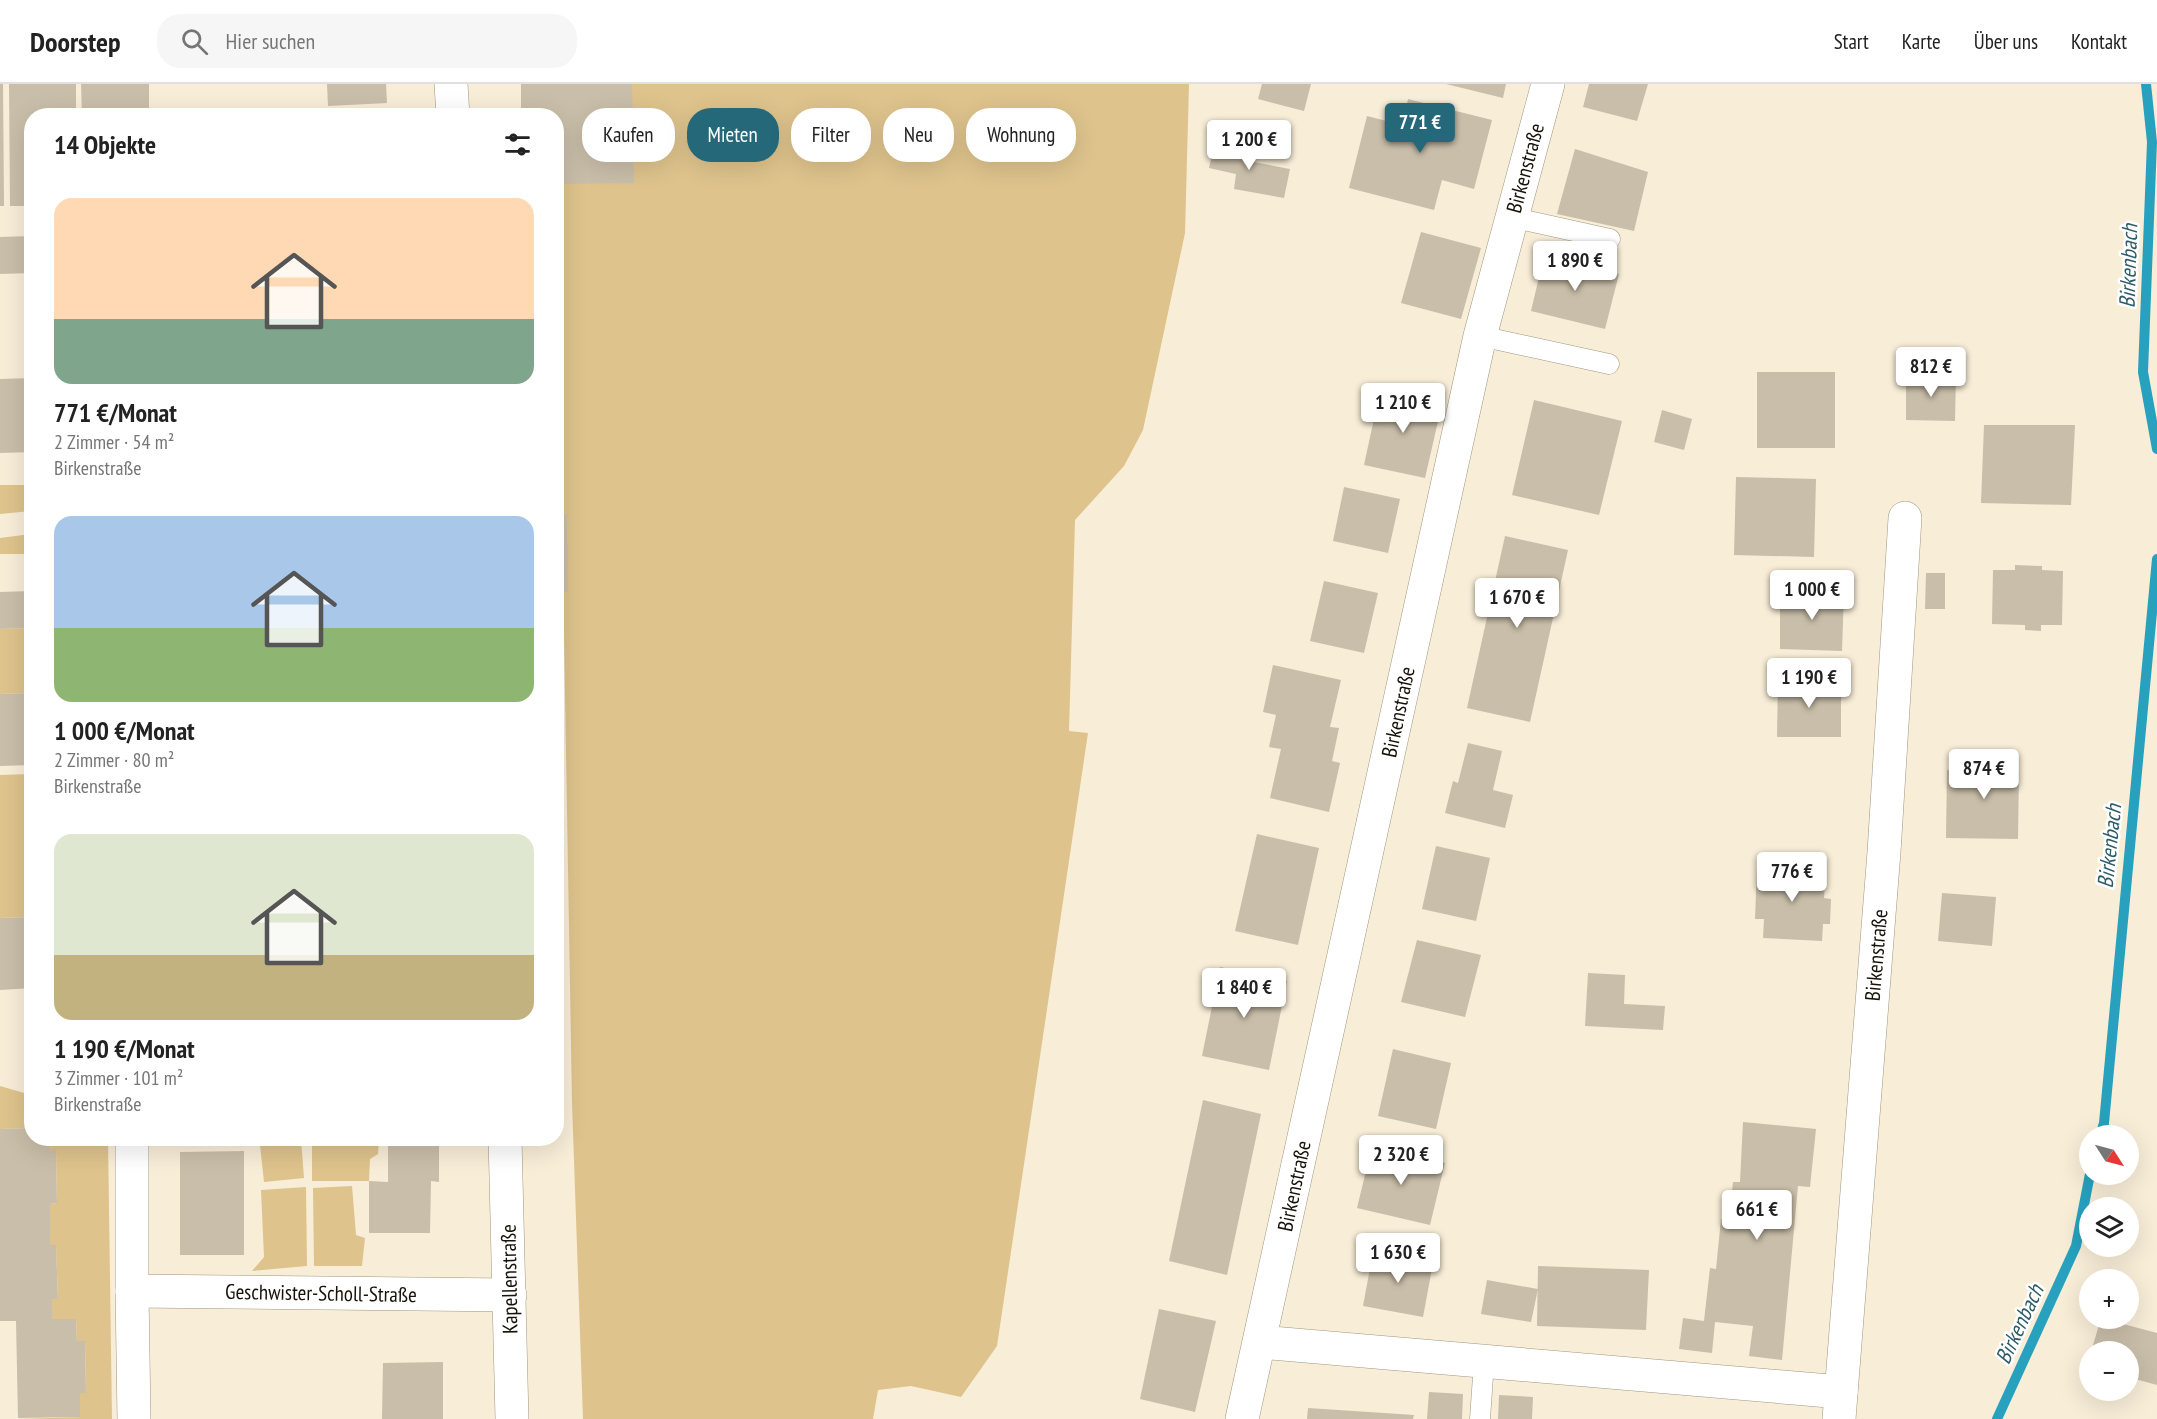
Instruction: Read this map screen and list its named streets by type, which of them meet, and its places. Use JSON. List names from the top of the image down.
{
  "streets": {
    "street": ["Birkenstraße", "Kapellenstraße", "Geschwister-Scholl-Straße"]
  },
  "crossings": [
    ["Kapellenstraße", "Geschwister-Scholl-Straße"]
  ],
  "water": ["Birkenbach"],
  "north": "bottom right",
  "page": {
    "header": "Doorstep",
    "search": "Hier suchen",
    "nav": [
      "Start",
      "Karte",
      "Über uns",
      "Kontakt"
    ],
    "price": [
      "771 €",
      "1 200 €",
      "1 890 €",
      "812 €",
      "1 210 €",
      "1 000 €",
      "1 670 €",
      "1 190 €",
      "874 €",
      "776 €",
      "1 840 €",
      "2 320 €",
      "661 €",
      "1 630 €"
    ],
    "chip": [
      "Kaufen",
      "Mieten",
      "Filter",
      "Neu",
      "Wohnung"
    ],
    "heading": "14 Objekte",
    "list": [
      {
        "name": "771 €/Monat",
        "note": "2 Zimmer · 54 m² · Birkenstraße"
      },
      {
        "name": "1 000 €/Monat",
        "note": "2 Zimmer · 80 m² · Birkenstraße"
      },
      {
        "name": "1 190 €/Monat",
        "note": "3 Zimmer · 101 m² · Birkenstraße"
      }
    ],
    "map_buttons": ["+", "−"]
  }
}
